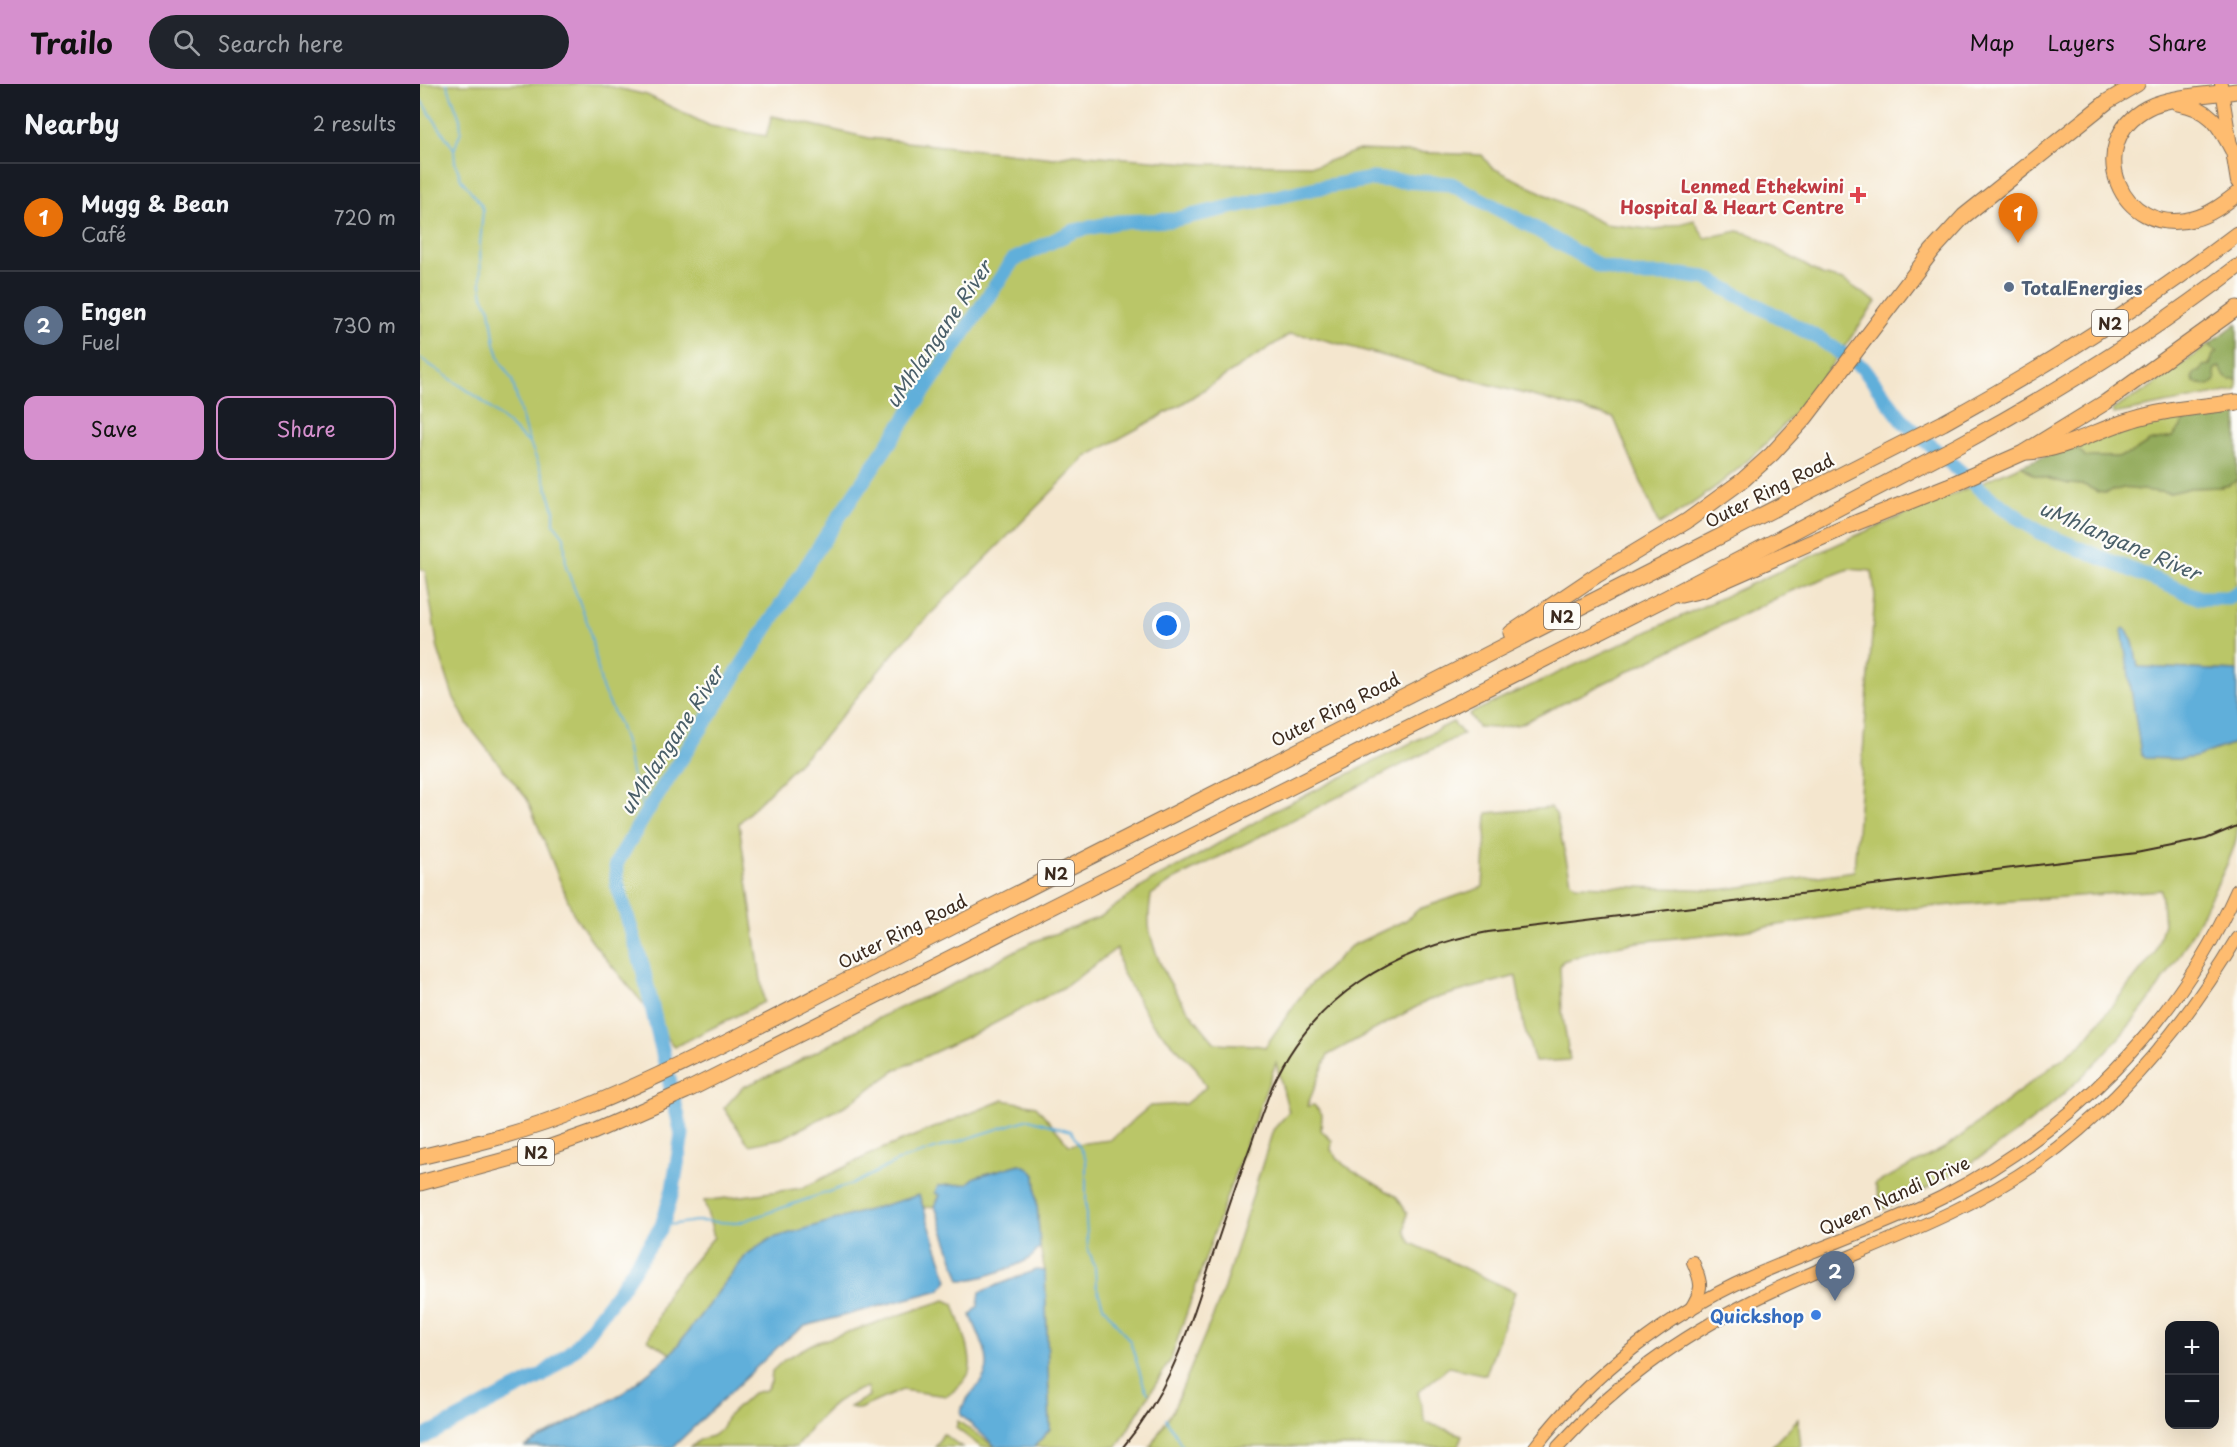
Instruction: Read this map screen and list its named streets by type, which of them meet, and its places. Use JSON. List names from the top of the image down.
{
  "streets": {
    "highway": ["N2", "Outer Ring Road"],
    "main road": ["Queen Nandi Drive"]
  },
  "water": ["uMhlangane River"],
  "places": {
    "health": ["Lenmed Ethekwini Hospital & Heart Centre"],
    "other": ["TotalEnergies", "Quickshop"]
  },
  "page": {
    "header": "Trailo",
    "search": "Search here",
    "nav": ["Map", "Layers", "Share"],
    "heading": ["Nearby", "2 results"],
    "list": [
      {
        "mark": "1",
        "name": "Mugg & Bean",
        "note": "Café",
        "value": "720 m"
      },
      {
        "mark": "2",
        "name": "Engen",
        "note": "Fuel",
        "value": "730 m"
      }
    ],
    "pins": ["1", "2"],
    "buttons": ["Save", "Share"],
    "map_buttons": ["+", "−"]
  }
}
